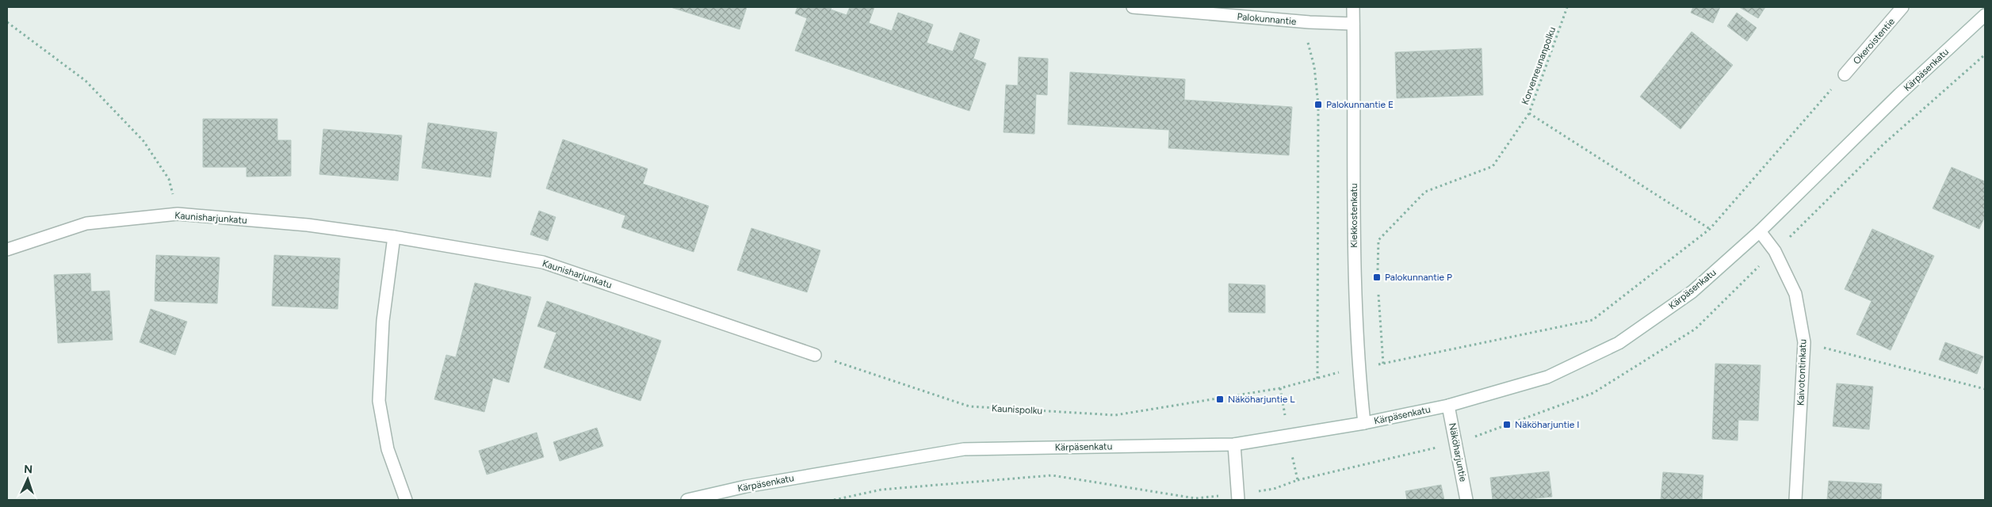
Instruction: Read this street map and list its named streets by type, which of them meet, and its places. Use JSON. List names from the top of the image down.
{
  "streets": {
    "street": [
      "Palokunnantie",
      "Okeroistentie",
      "Kärpäsenkatu",
      "Kiekkostenkatu",
      "Kaunisharjunkatu",
      "Kaivotontinkatu",
      "Näköharjuntie"
    ],
    "path": ["Korvenreunanpolku", "Kaunispolku"]
  },
  "crossings": [
    ["Palokunnantie", "Kiekkostenkatu"],
    ["Okeroistentie", "Kaunispolku"],
    ["Kärpäsenkatu", "Kiekkostenkatu"],
    ["Kärpäsenkatu", "Kaivotontinkatu"],
    ["Kärpäsenkatu", "Näköharjuntie"],
    ["Kiekkostenkatu", "Kaunispolku"],
    ["Kaunisharjunkatu", "Kaunispolku"]
  ],
  "places": {
    "transit": [
      "Palokunnantie E",
      "Palokunnantie P",
      "Näköharjuntie L",
      "Näköharjuntie I"
    ]
  },
  "north": "top"
}
